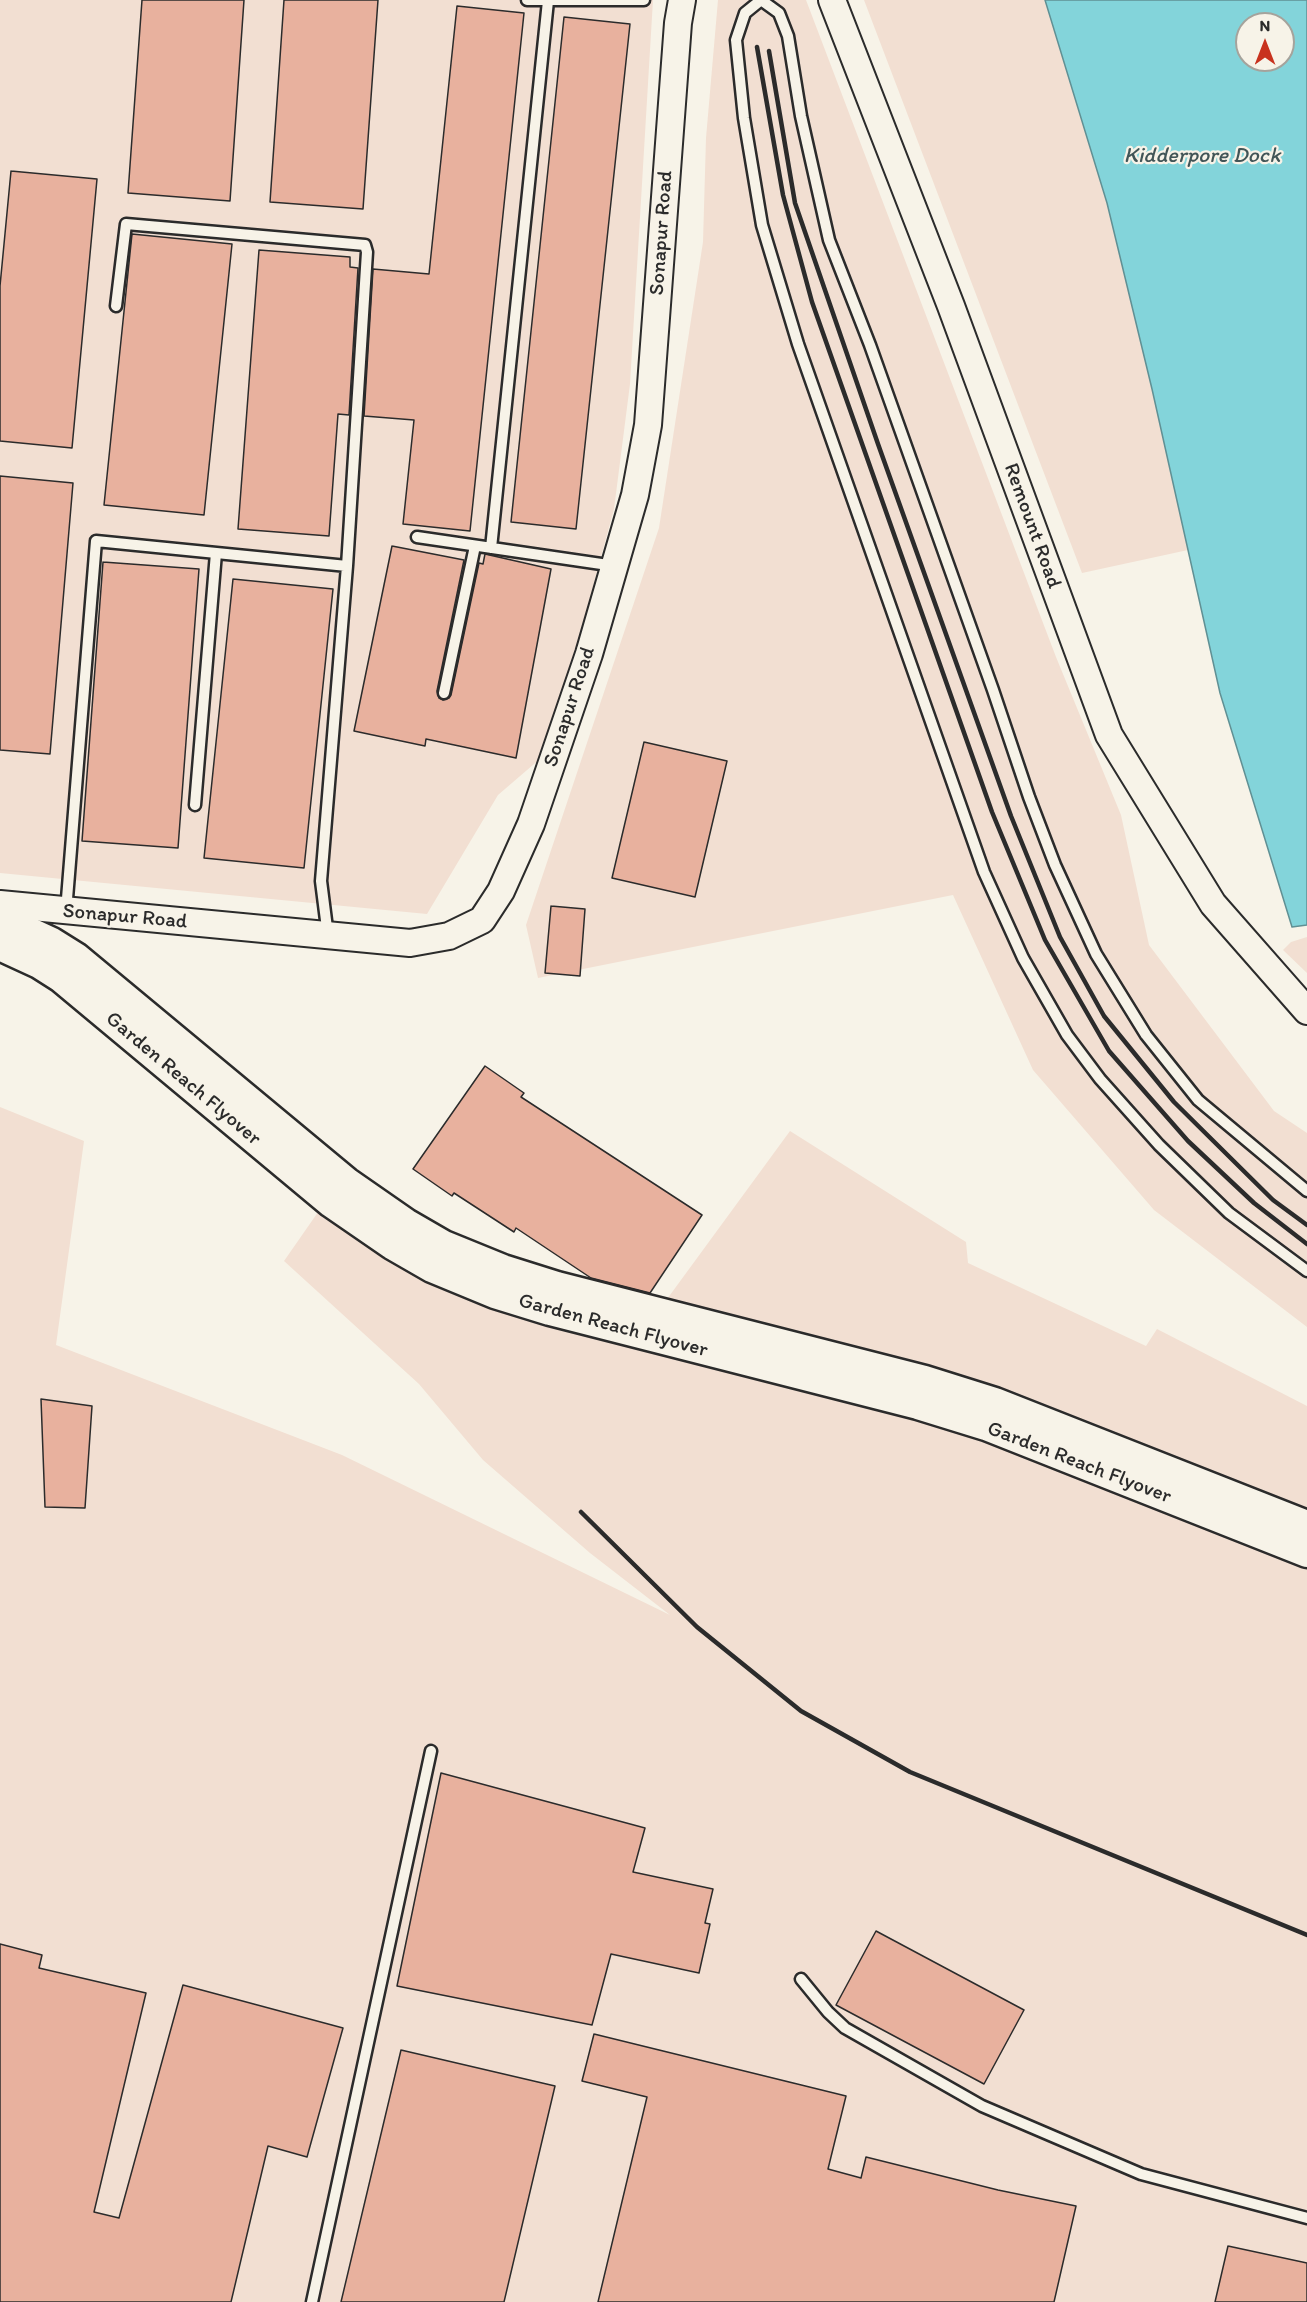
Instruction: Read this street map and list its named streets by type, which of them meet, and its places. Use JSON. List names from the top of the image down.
{
  "streets": {
    "main road": ["Garden Reach Flyover"],
    "street": ["Sonapur Road", "Remount Road"]
  },
  "water": ["Kidderpore Dock"],
  "north": "top"
}
